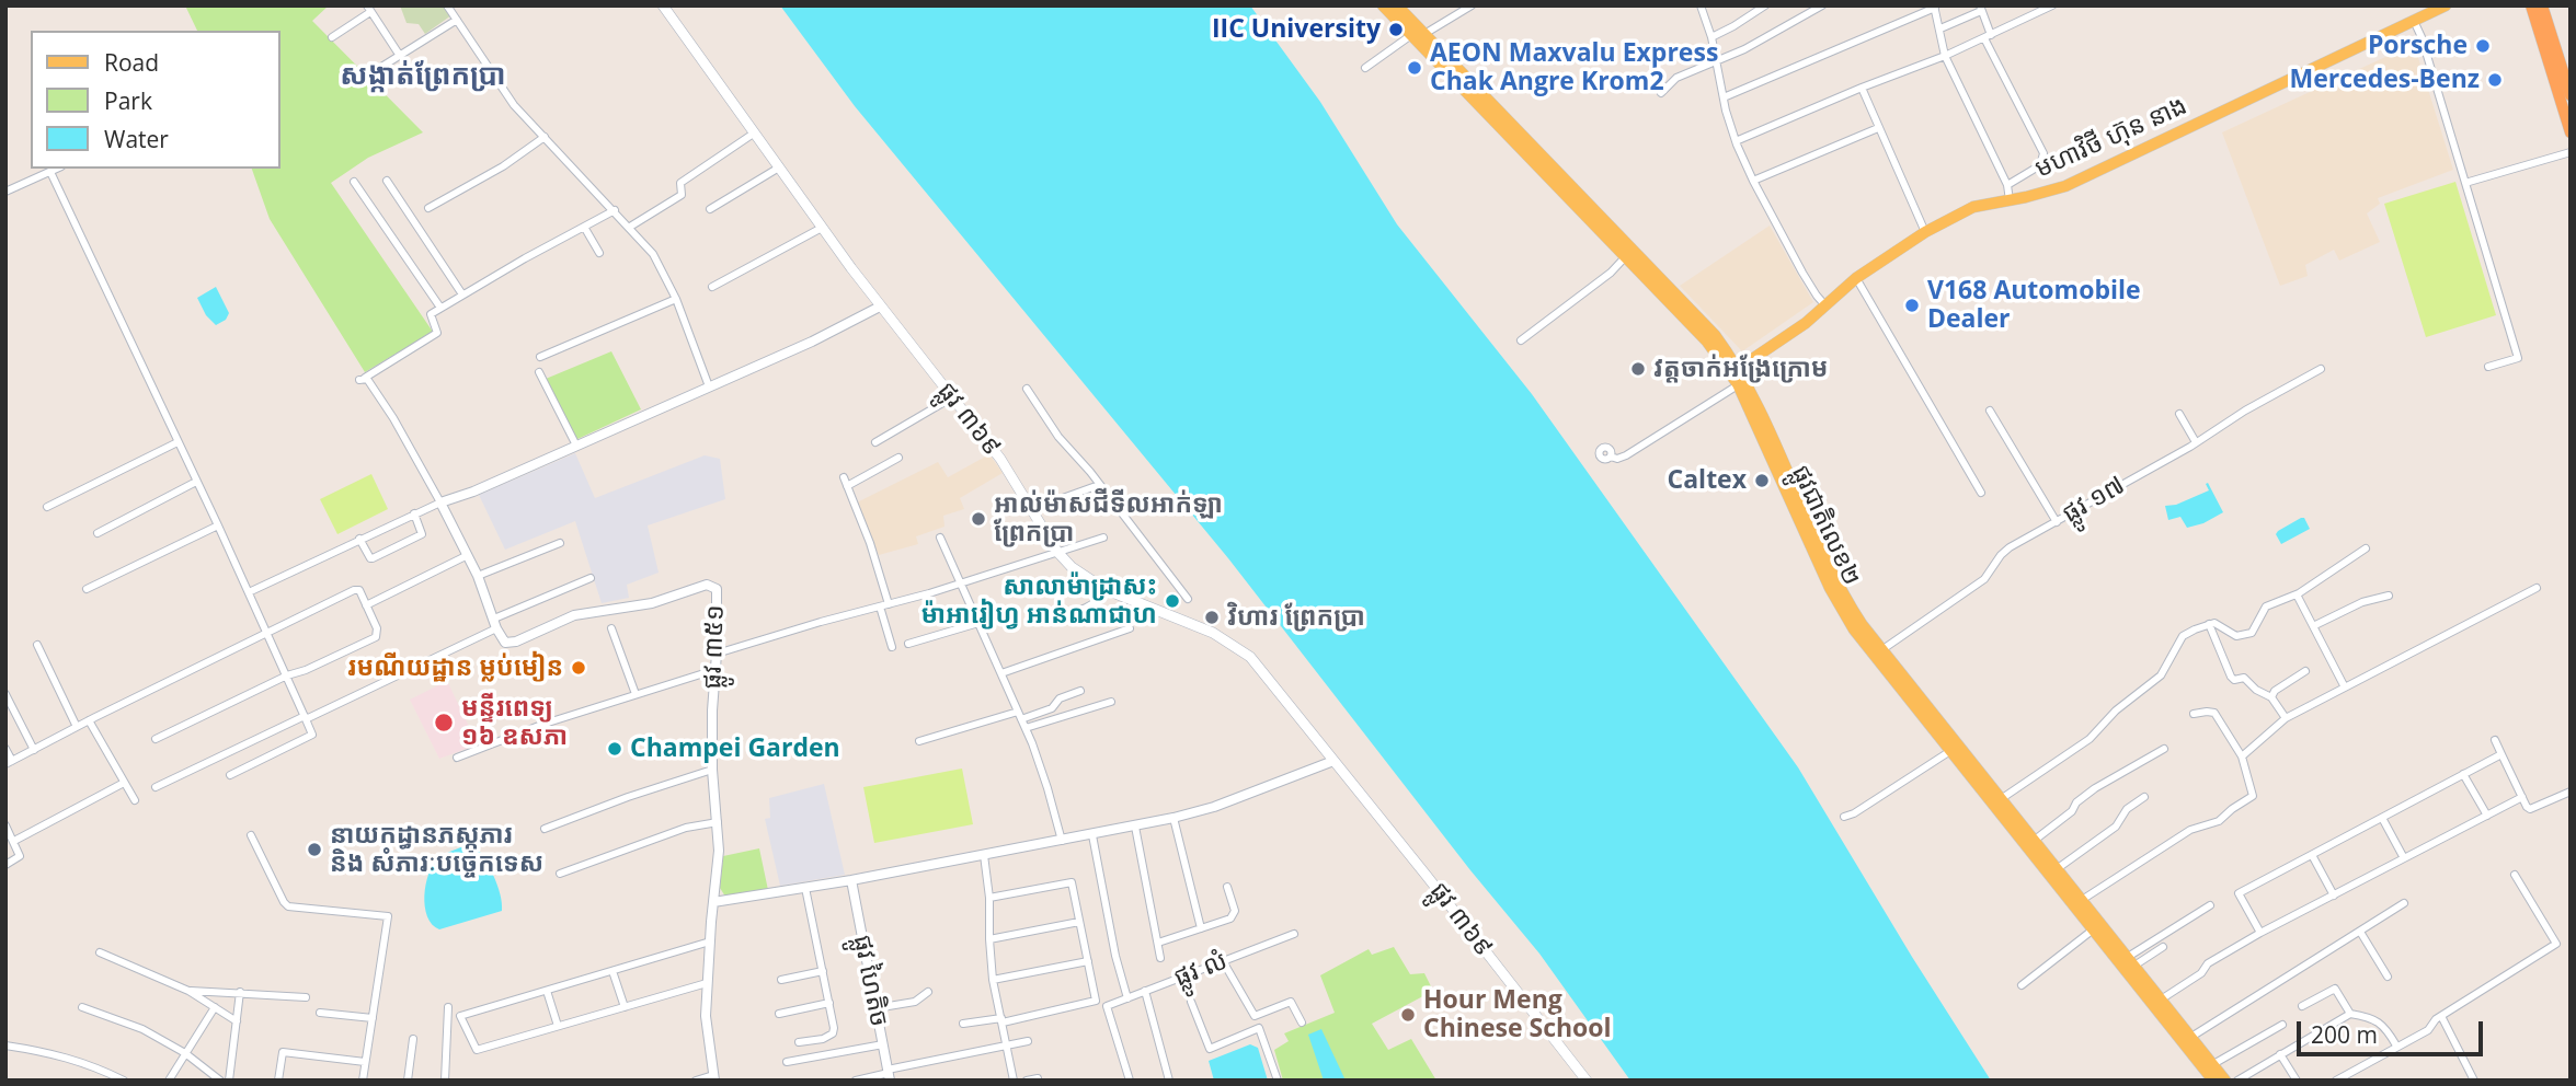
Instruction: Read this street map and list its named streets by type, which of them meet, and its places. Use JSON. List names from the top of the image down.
{
  "streets": {
    "main road": ["មហាវិថី ហ៊ុន នាង", "ផ្លូវ ៣៦៩", "ផ្លូវជាតិលេខ២"],
    "street": [
      "ផ្លូវ ១៧",
      "ផ្លូវ ៣៥១",
      "ផ្លូវ លំ",
      "ផ្លូវ ហៃតិច"
    ]
  },
  "crossings": [
    ["មហាវិថី ហ៊ុន នាង", "ផ្លូវជាតិលេខ២"],
    ["ផ្លូវ ១៧", "ផ្លូវជាតិលេខ២"]
  ],
  "districts": ["សង្កាត់ព្រែកប្រា"],
  "places": [
    "IIC University",
    "Porsche",
    "AEON Maxvalu Express Chak Angre Krom2",
    "Mercedes-Benz",
    "V168 Automobile Dealer",
    "វត្តចាក់អង្រែក្រោម",
    "Caltex",
    "អាល់ម៉ាសជីទីលអាក់ឡា ព្រែកប្រា",
    "សាលាម៉ាដ្រាសះ ម៉ាអារៀហ្វ អាន់ណាជាហ",
    "វិហារ ព្រែកប្រា",
    "រមណីយដ្ឋាន ម្លប់មៀន",
    "មន្ទីរពេទ្យ ១៦ ឧសភា",
    "Champei Garden",
    "នាយកដ្ធានភស្កុភារ និង សំភារៈបច្ចេកទេស",
    "Hour Meng Chinese School"
  ],
  "legend": ["Road", "Park", "Water"],
  "scale_bar": "200 m"
}
